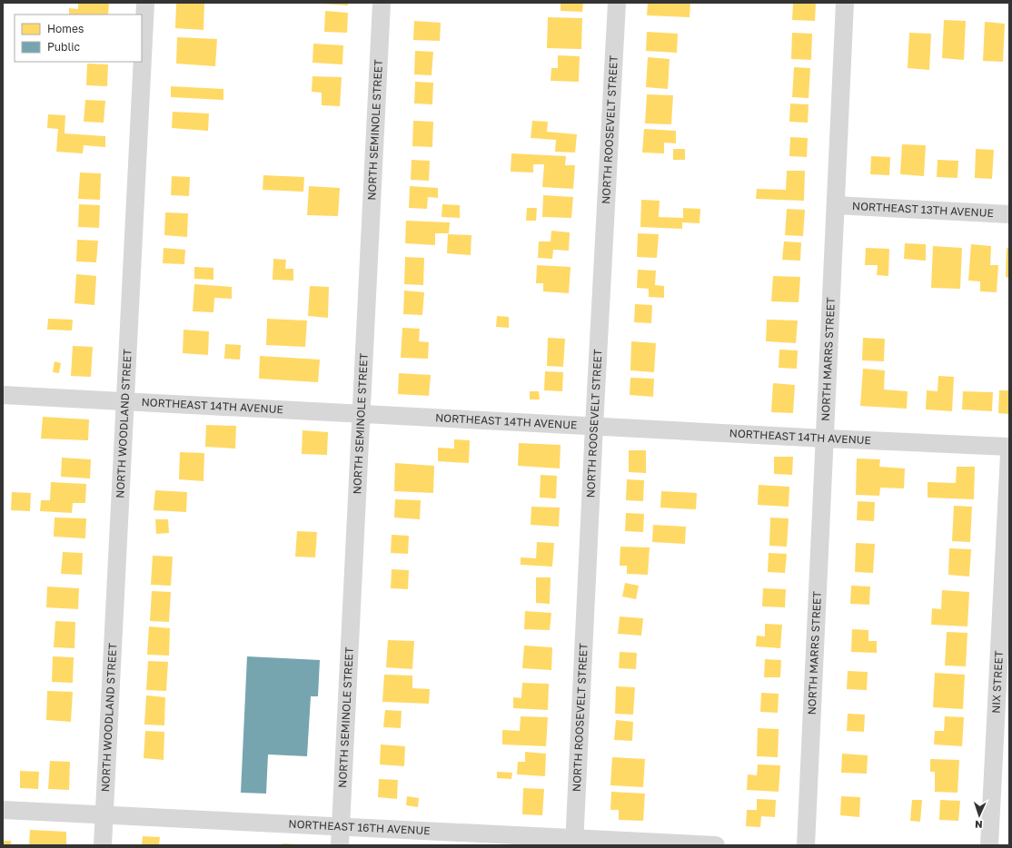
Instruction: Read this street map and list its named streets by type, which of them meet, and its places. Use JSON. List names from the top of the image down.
{
  "streets": {
    "street": [
      "NORTH SEMINOLE STREET",
      "NORTH ROOSEVELT STREET",
      "NORTHEAST 13TH AVENUE",
      "NORTH MARRS STREET",
      "NORTHEAST 14TH AVENUE",
      "NORTH WOODLAND STREET",
      "NIX STREET",
      "NORTHEAST 16TH AVENUE"
    ]
  },
  "crossings": [
    ["NORTH SEMINOLE STREET", "NORTHEAST 14TH AVENUE"],
    ["NORTH SEMINOLE STREET", "NORTHEAST 16TH AVENUE"],
    ["NORTH ROOSEVELT STREET", "NORTHEAST 14TH AVENUE"],
    ["NORTH ROOSEVELT STREET", "NORTHEAST 16TH AVENUE"],
    ["NORTHEAST 13TH AVENUE", "NORTH MARRS STREET"],
    ["NORTH MARRS STREET", "NORTHEAST 14TH AVENUE"],
    ["NORTHEAST 14TH AVENUE", "NORTH WOODLAND STREET"],
    ["NORTH WOODLAND STREET", "NORTHEAST 16TH AVENUE"]
  ],
  "legend": ["Homes", "Public"],
  "north": "bottom"
}
